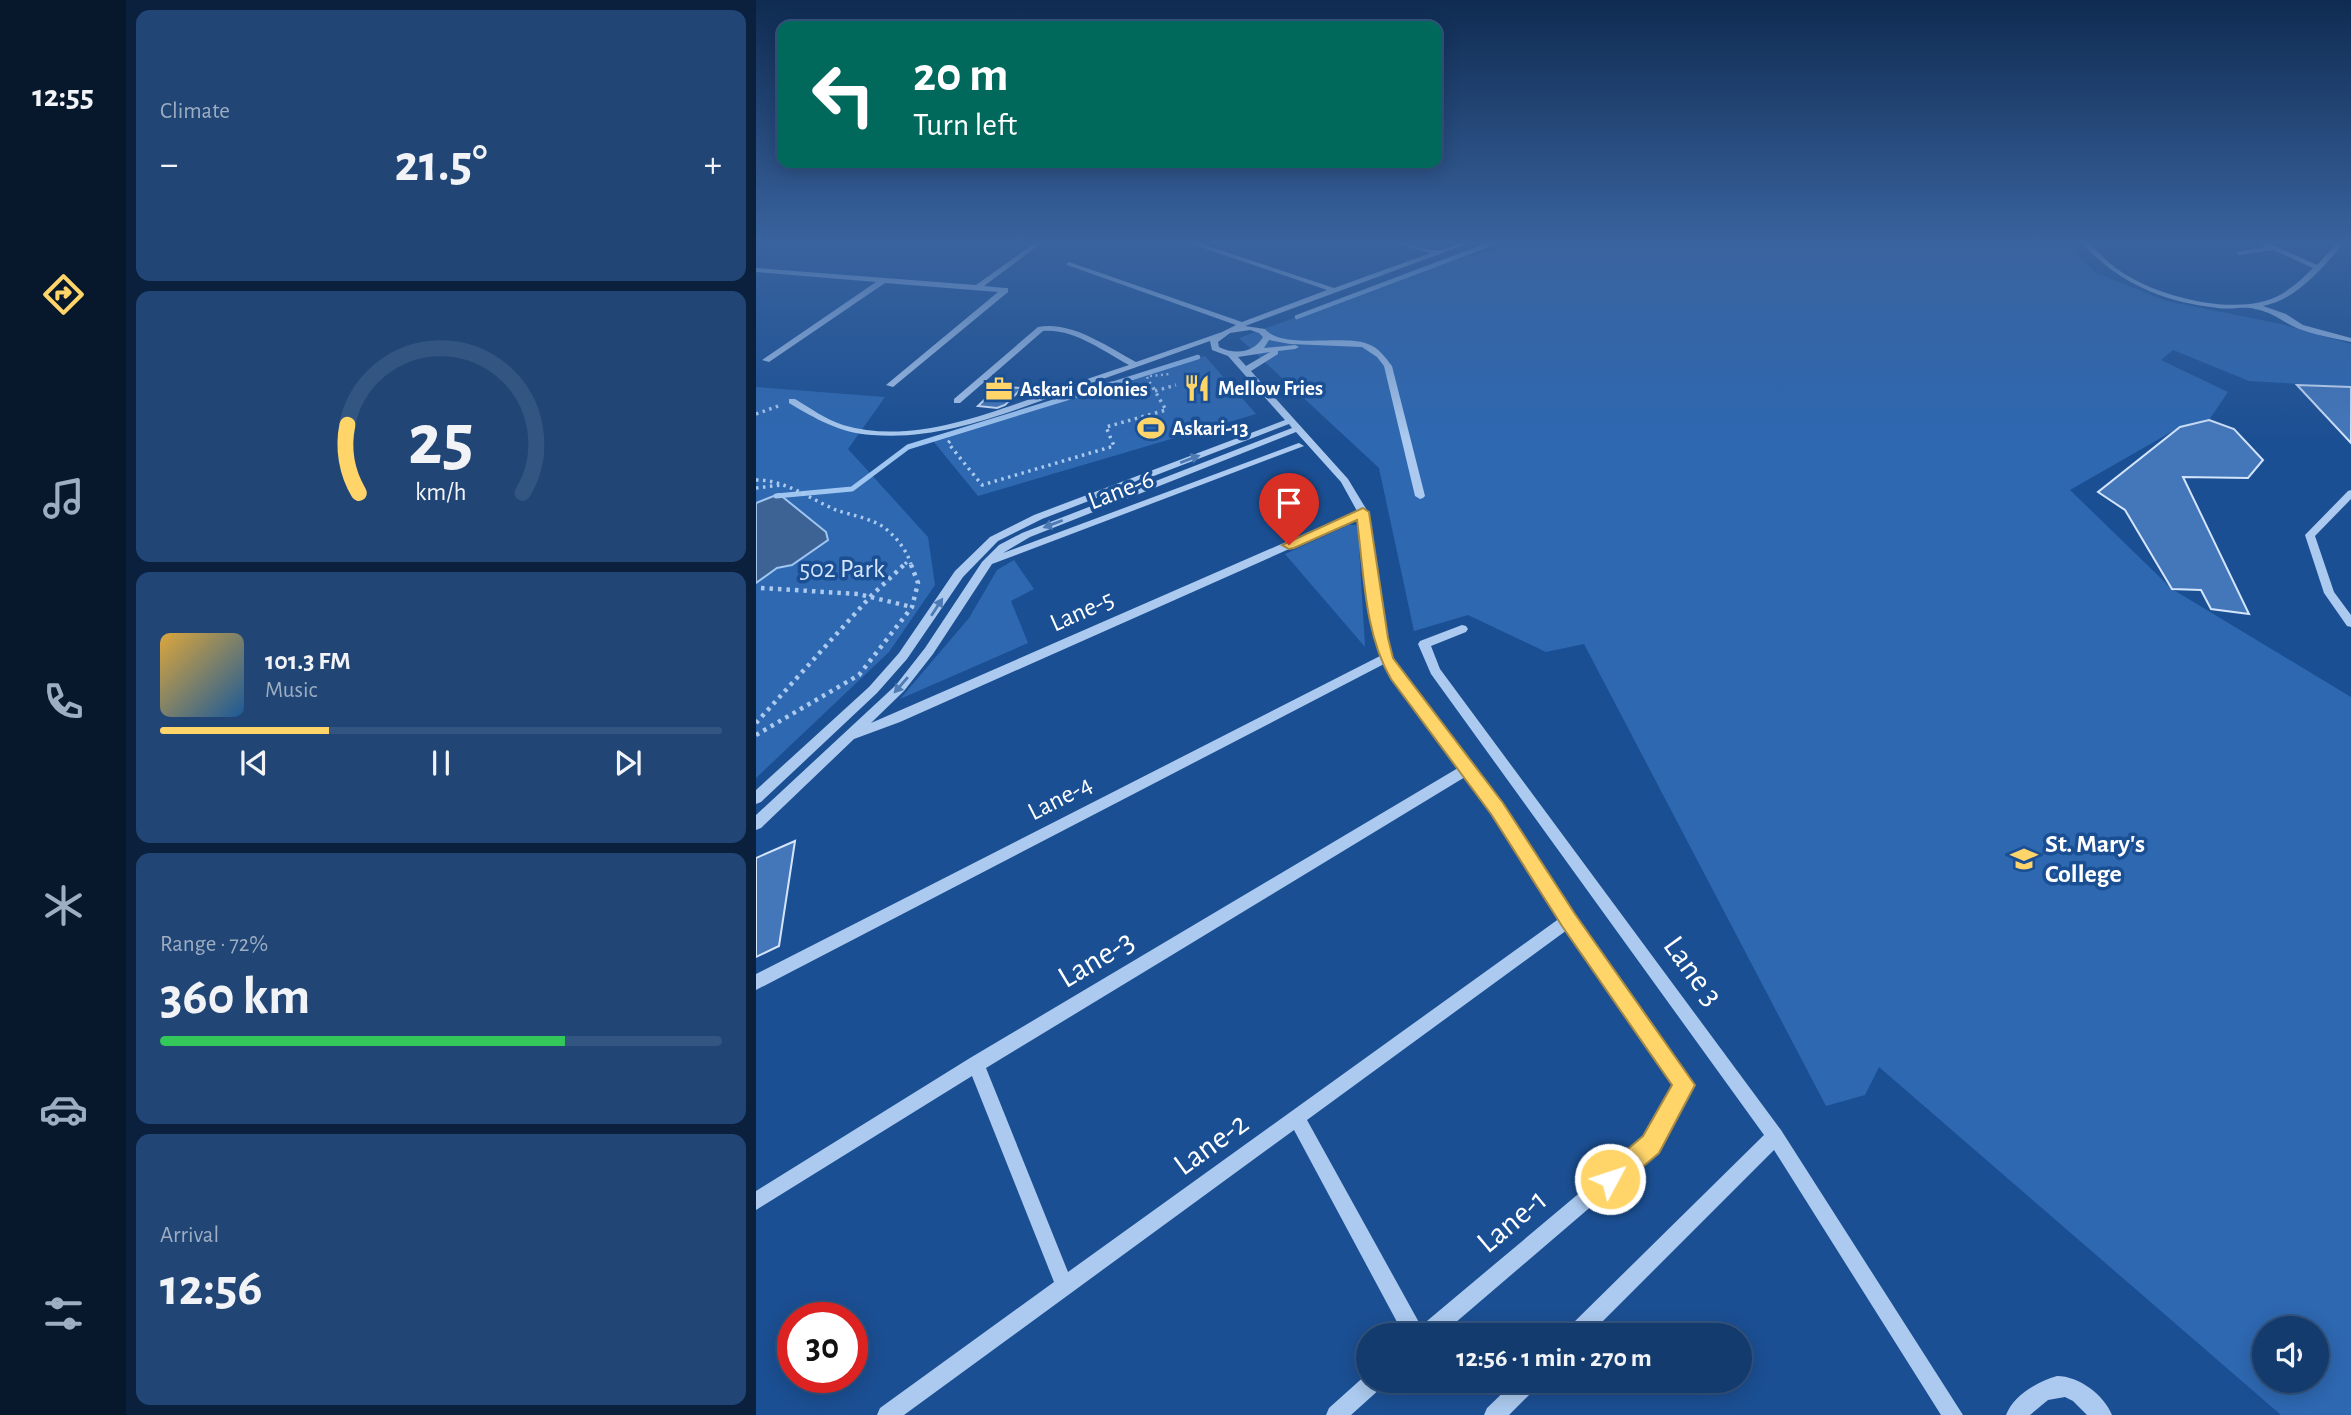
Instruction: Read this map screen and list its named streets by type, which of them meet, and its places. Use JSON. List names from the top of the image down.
{
  "streets": {
    "street": [
      "Lane-6",
      "Lane-5",
      "Lane-4",
      "Lane-3",
      "Lane 3",
      "Lane-2",
      "Lane-1"
    ]
  },
  "crossings": [
    ["Lane-2", "Lane-1"]
  ],
  "parks": ["502 Park"],
  "places": {
    "restaurant": ["Mellow Fries"],
    "office": ["Askari Colonies"],
    "sports": ["Askari-13"],
    "school or university": ["St. Mary's College"]
  },
  "page": {
    "tabs": "12:55",
    "tile": [
      "Climate",
      ["Range · 72%", "360 km"],
      ["Arrival", "12:56"]
    ],
    "turn": ["20 m", "Turn left"],
    "heat": ["−", "21.5°", "+"],
    "song": ["101.3 FM", "Music"],
    "limit": "30",
    "trip": "12:56 · 1 min · 270 m",
    "gauge": ["25", "km/h"]
  }
}
